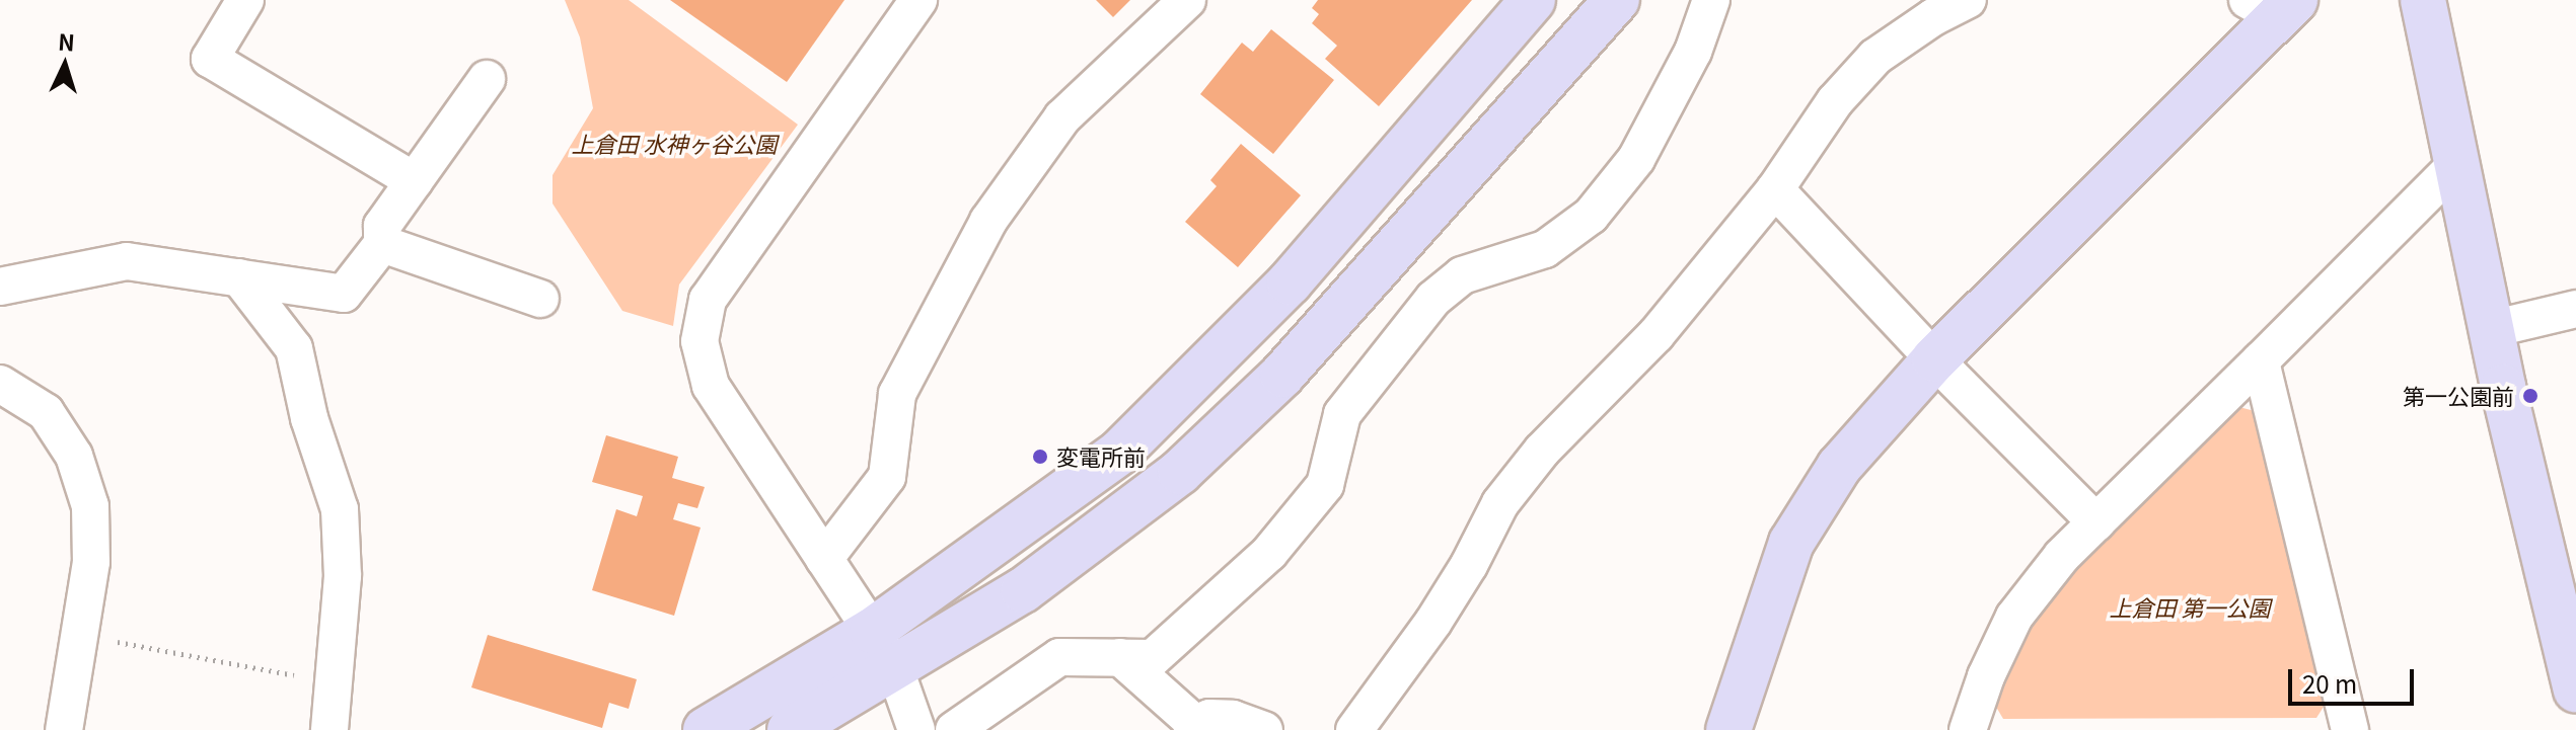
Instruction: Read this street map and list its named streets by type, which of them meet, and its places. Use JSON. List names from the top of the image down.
{
  "parks": ["上倉田 水神ヶ谷公園", "上倉田 第一公園"],
  "places": ["第一公園前", "変電所前"],
  "scale_bar": "20 m",
  "north": "top"
}
